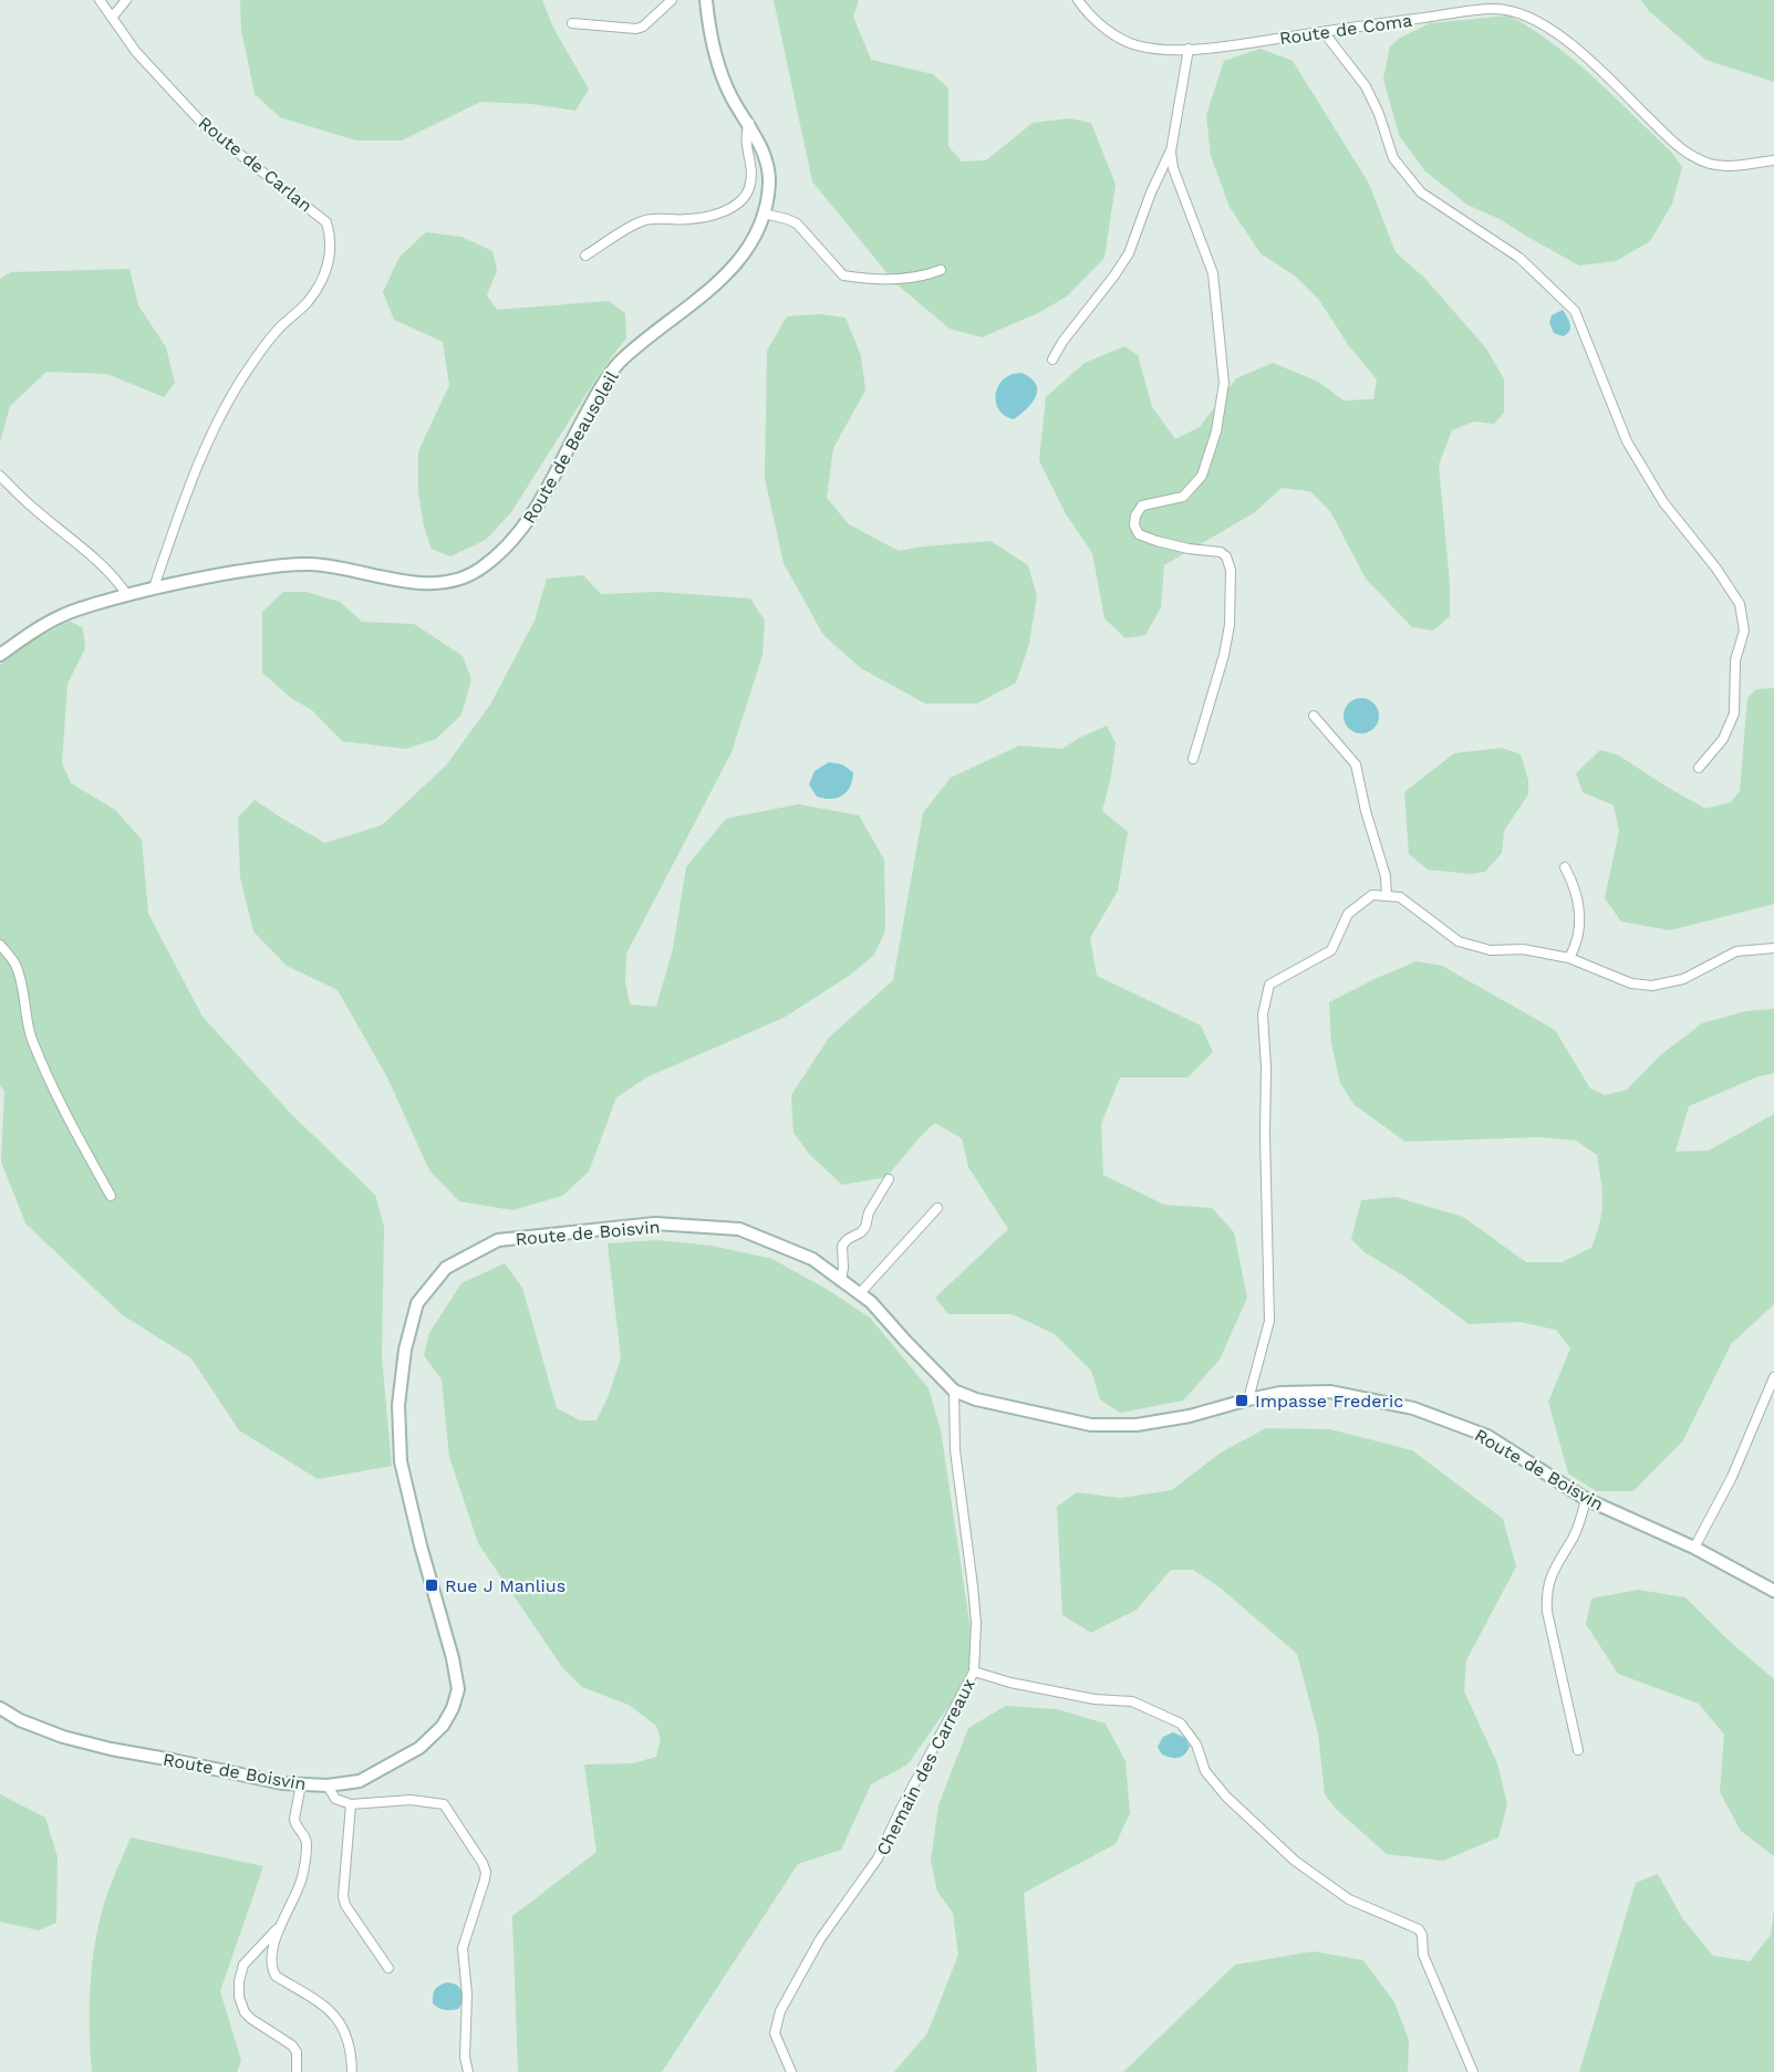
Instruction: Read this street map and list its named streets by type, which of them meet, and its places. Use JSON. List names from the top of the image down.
{
  "streets": {
    "main road": ["Route de Beausoleil", "Route de Boisvin"],
    "street": ["Route de Coma", "Route de Carlan", "Chemain des Carreaux"]
  },
  "crossings": [
    ["Route de Carlan", "Route de Beausoleil"],
    ["Route de Boisvin", "Chemain des Carreaux"]
  ],
  "places": {
    "transit": ["Impasse Frederic", "Rue J Manlius"]
  }
}
